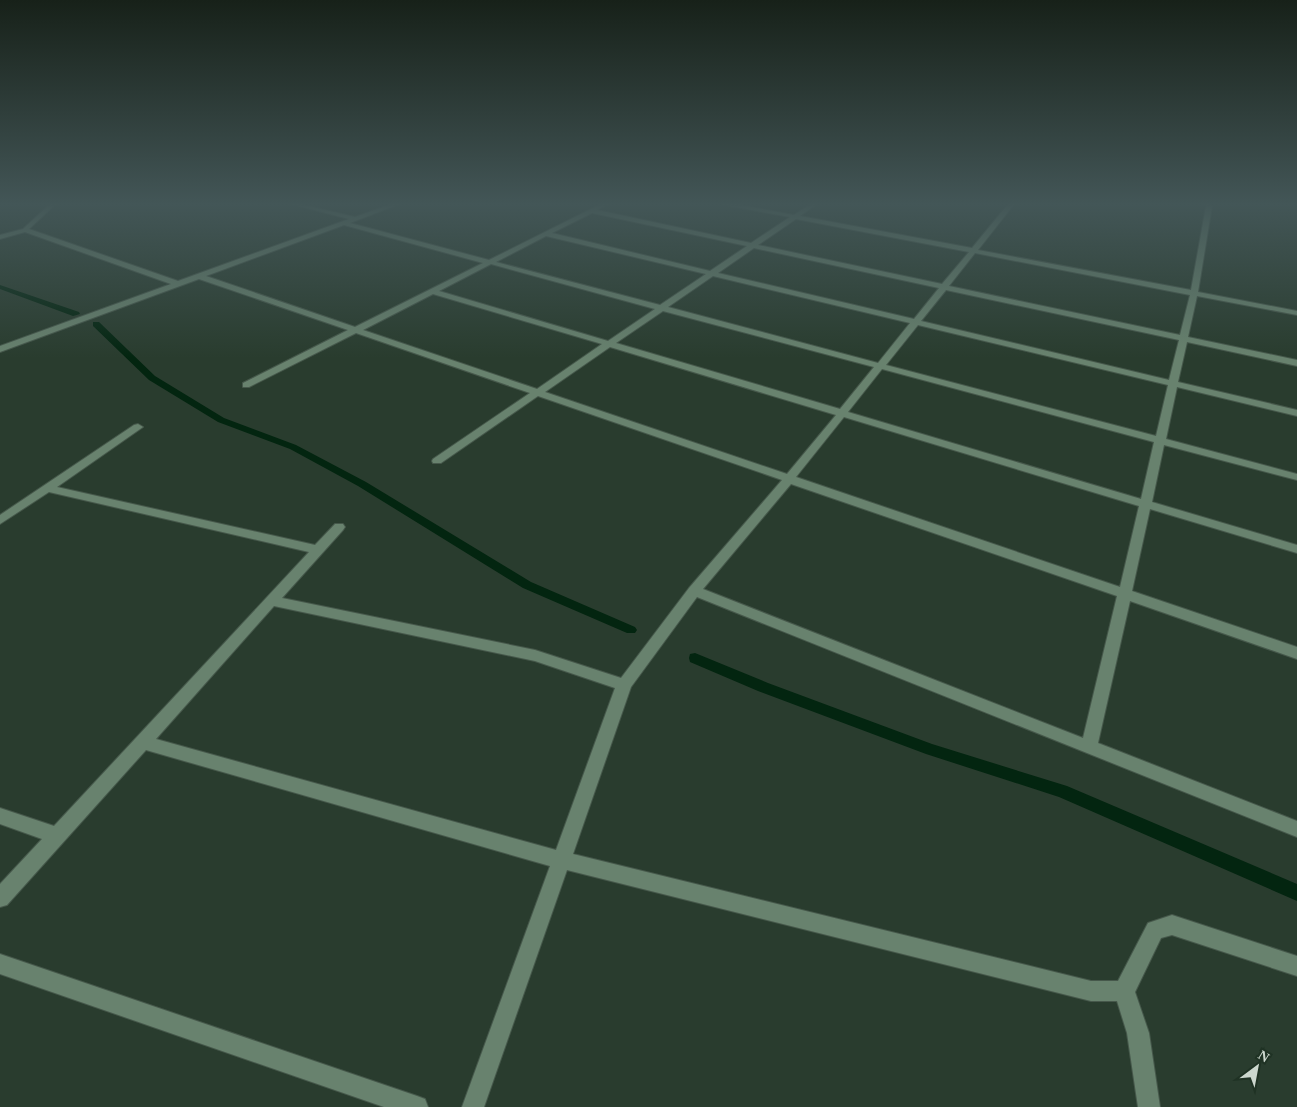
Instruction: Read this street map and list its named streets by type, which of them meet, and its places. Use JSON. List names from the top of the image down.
{
  "north": "top right"
}
